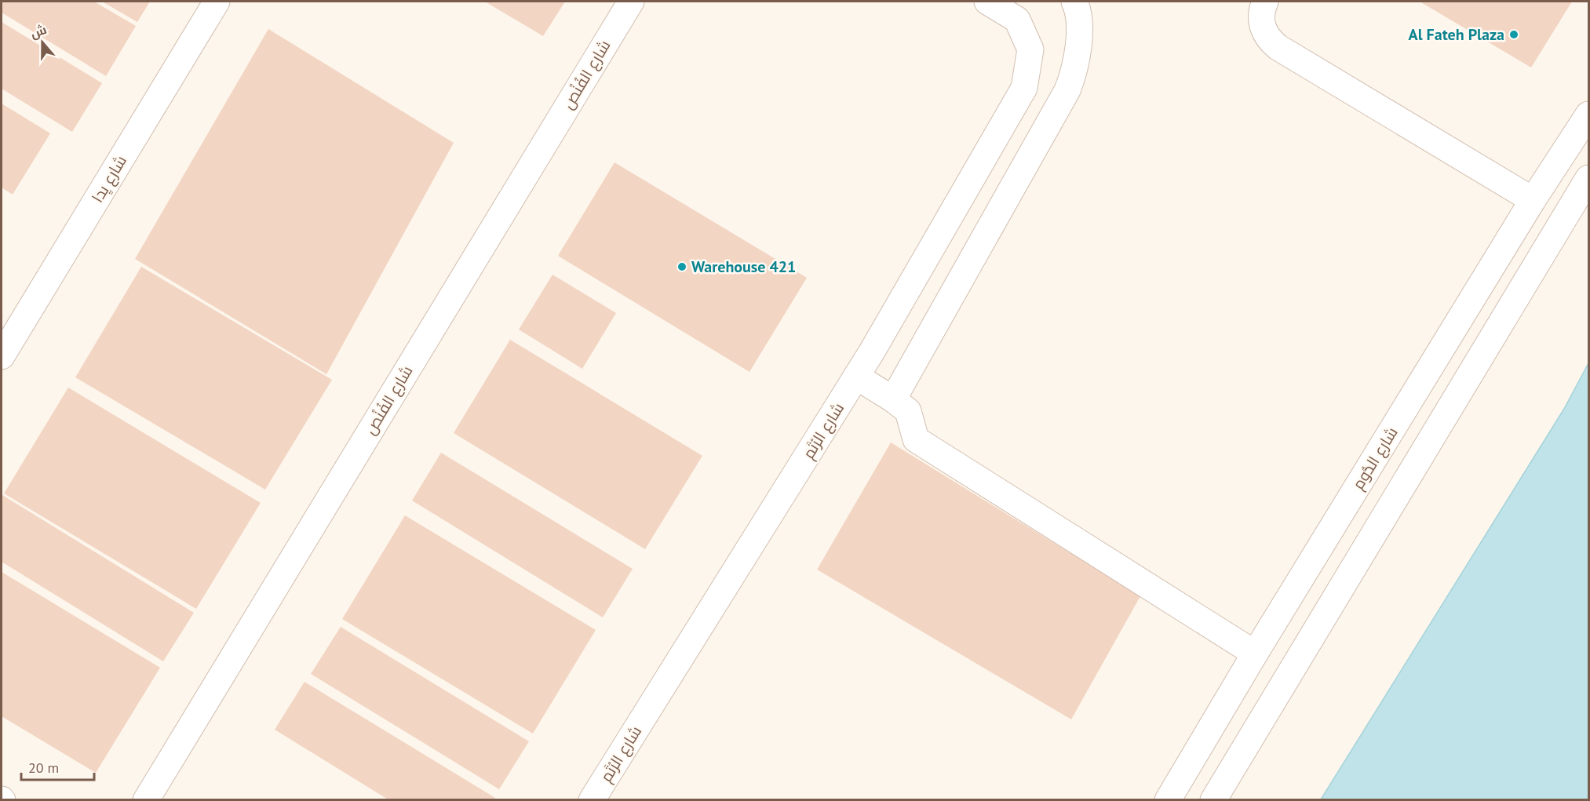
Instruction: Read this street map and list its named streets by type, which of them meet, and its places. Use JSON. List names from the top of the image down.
{
  "streets": {
    "street": [
      "شارع الفُنْص",
      "شارع يِدا",
      "شارع الرُتَم",
      "شارع الدُّوم"
    ]
  },
  "places": ["Al Fateh Plaza", "Warehouse 421"],
  "scale_bar": "20 m",
  "north": "top"
}
